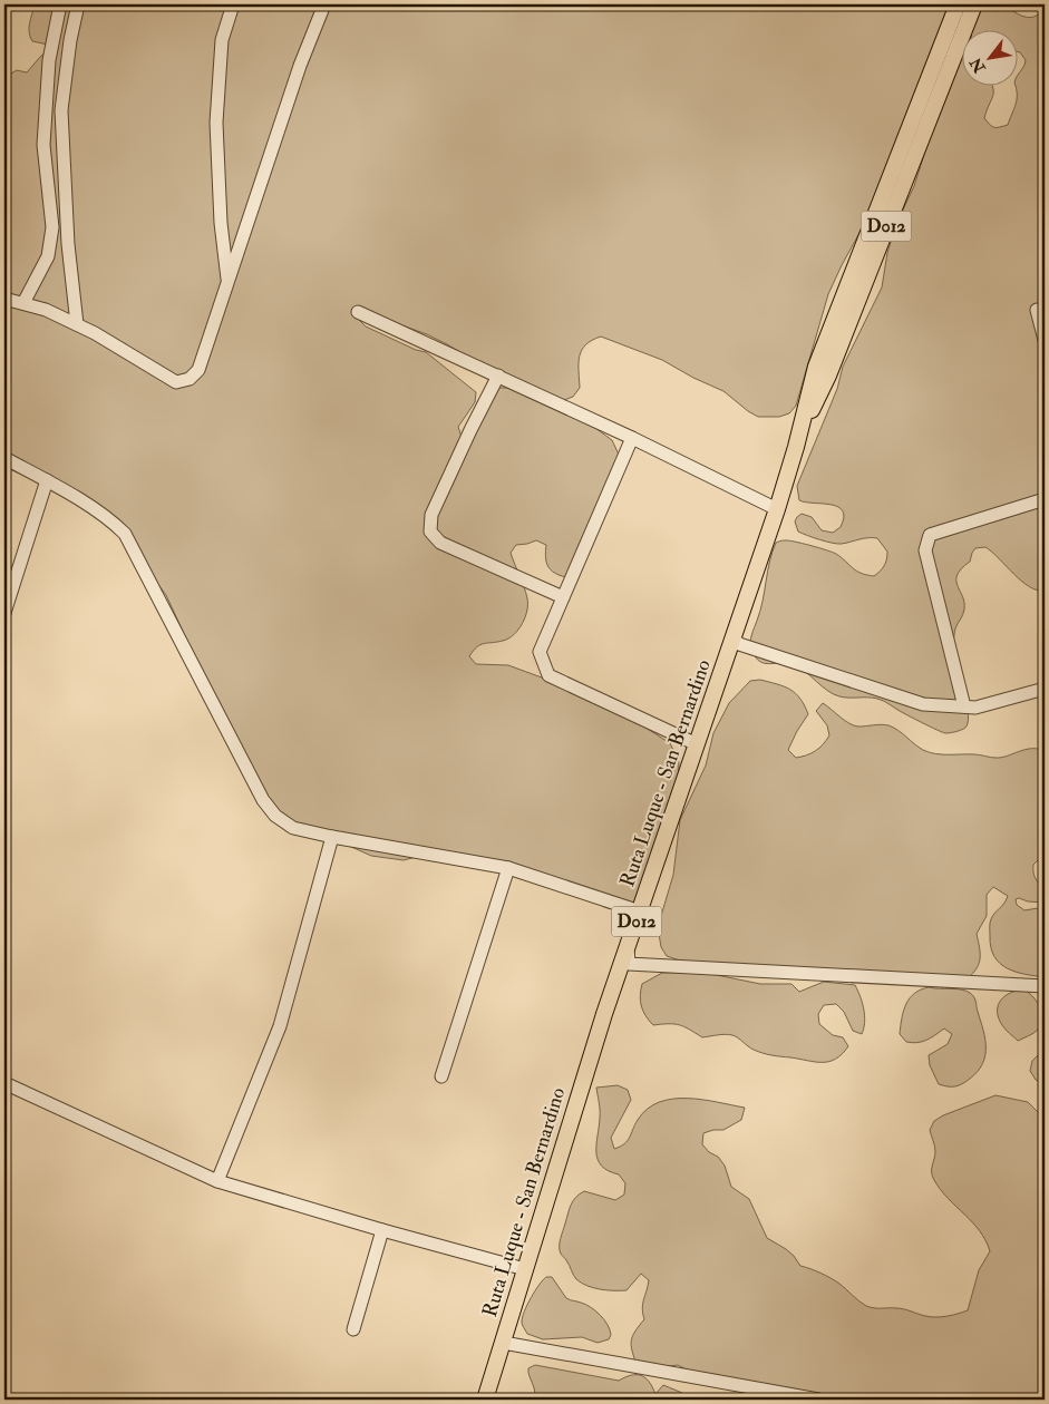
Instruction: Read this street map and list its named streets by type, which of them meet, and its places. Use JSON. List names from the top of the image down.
{
  "streets": {
    "main road": ["D012", "Ruta Luque - San Bernardino"]
  },
  "crossings": [
    ["D012", "Ruta Luque - San Bernardino"]
  ],
  "north": "bottom left"
}
